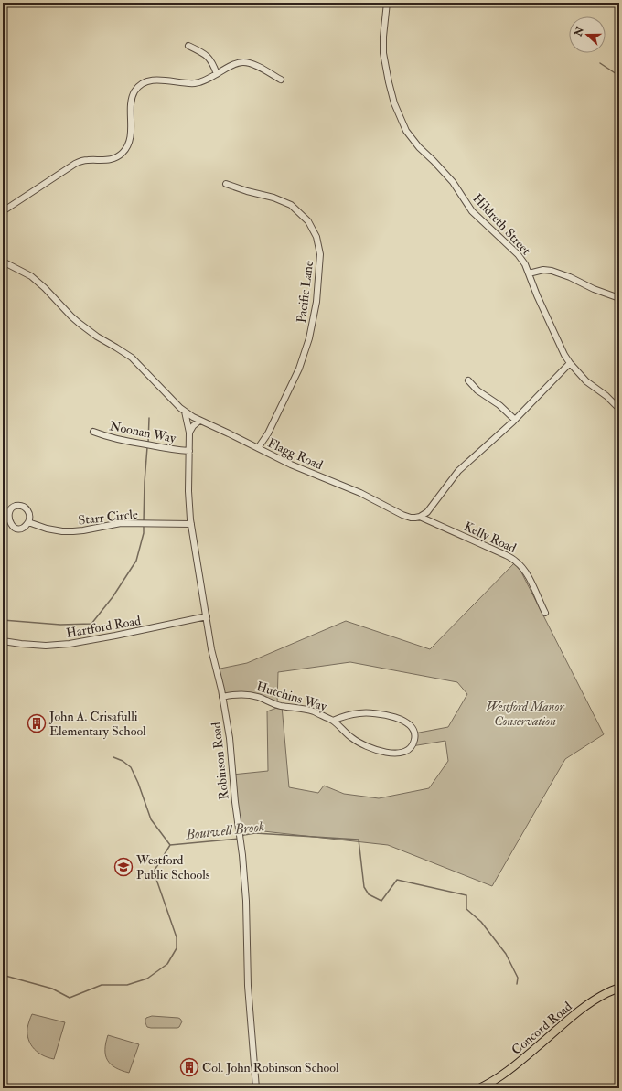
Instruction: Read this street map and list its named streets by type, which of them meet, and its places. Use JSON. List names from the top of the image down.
{
  "streets": {
    "main road": ["Concord Road"],
    "street": [
      "Hildreth Street",
      "Pacific Lane",
      "Noonan Way",
      "Flagg Road",
      "Starr Circle",
      "Kelly Road",
      "Hartford Road",
      "Hutchins Way",
      "Robinson Road"
    ]
  },
  "crossings": [
    ["Pacific Lane", "Flagg Road"],
    ["Noonan Way", "Robinson Road"],
    ["Flagg Road", "Kelly Road"],
    ["Flagg Road", "Robinson Road"],
    ["Starr Circle", "Robinson Road"],
    ["Hartford Road", "Robinson Road"],
    ["Hutchins Way", "Robinson Road"]
  ],
  "water": ["Boutwell Brook"],
  "parks": ["Westford Manor Conservation"],
  "places": {
    "building": ["John A. Crisafulli Elementary School", "Col. John Robinson School"],
    "school or university": ["Westford Public Schools"]
  },
  "north": "left"
}
